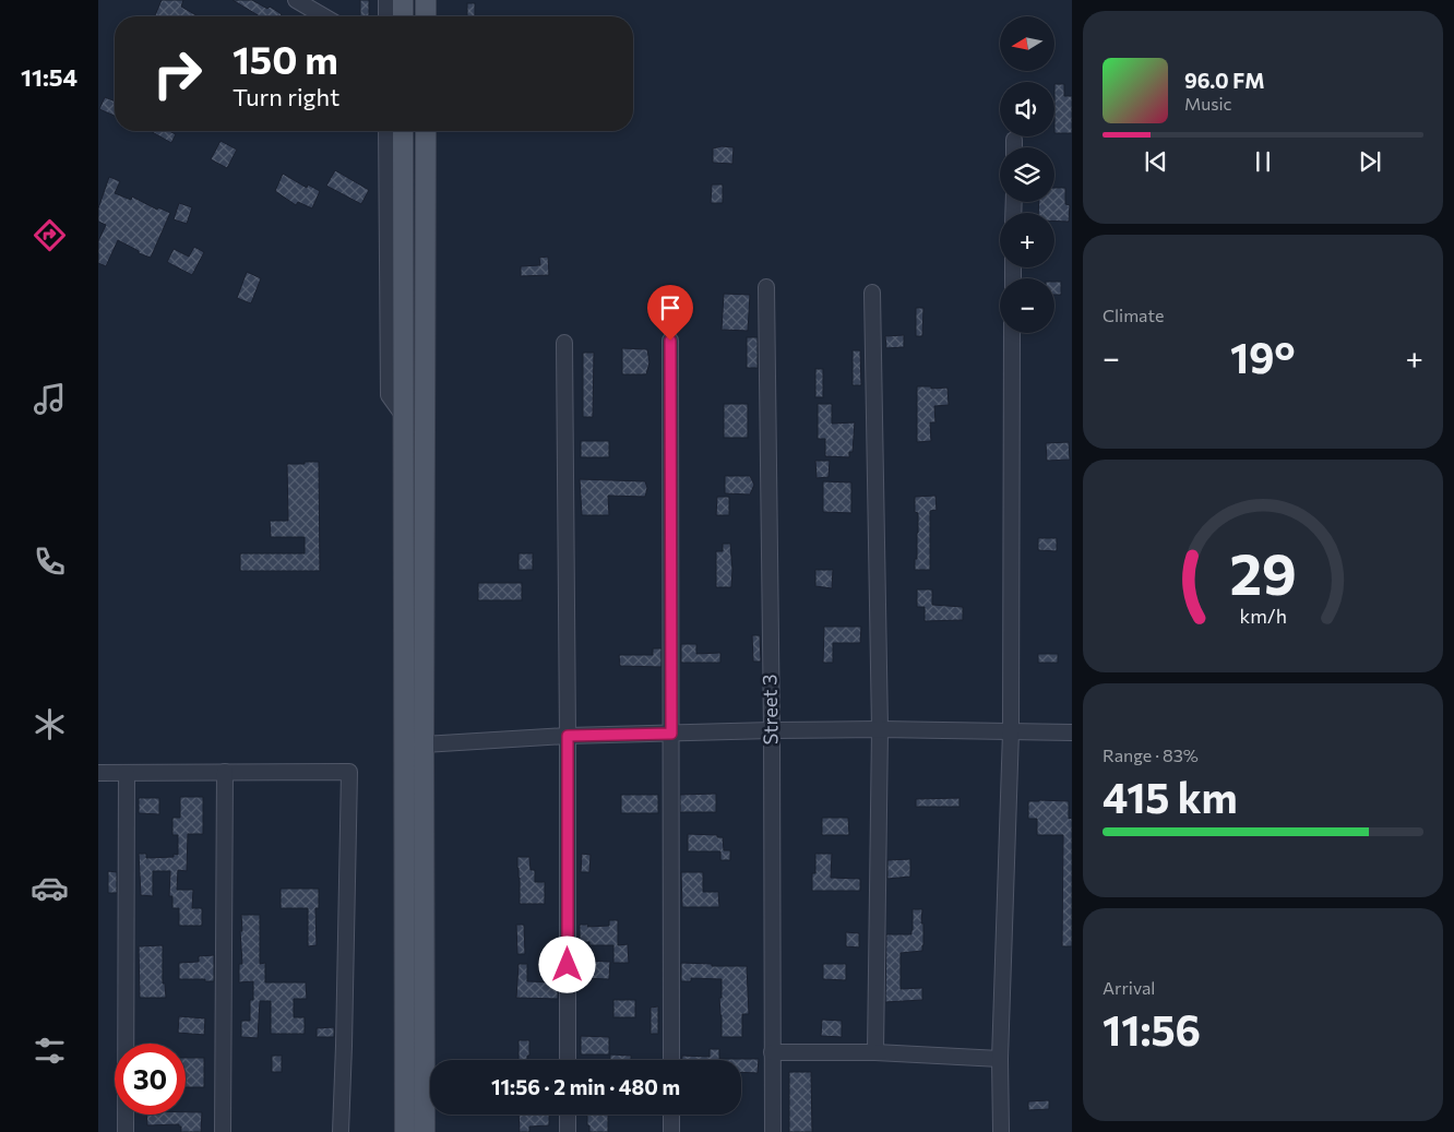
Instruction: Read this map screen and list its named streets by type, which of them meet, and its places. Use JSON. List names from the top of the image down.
{
  "streets": {
    "street": ["Street 3"]
  },
  "north": "left",
  "page": {
    "tabs": "11:54",
    "map_buttons": ["+", "−"],
    "turn": ["150 m", "Turn right"],
    "song": ["96.0 FM", "Music"],
    "tile": [
      "Climate",
      ["Range · 83%", "415 km"],
      ["Arrival", "11:56"]
    ],
    "heat": ["−", "19°", "+"],
    "limit": "30",
    "trip": "11:56 · 2 min · 480 m",
    "gauge": ["29", "km/h"]
  }
}
